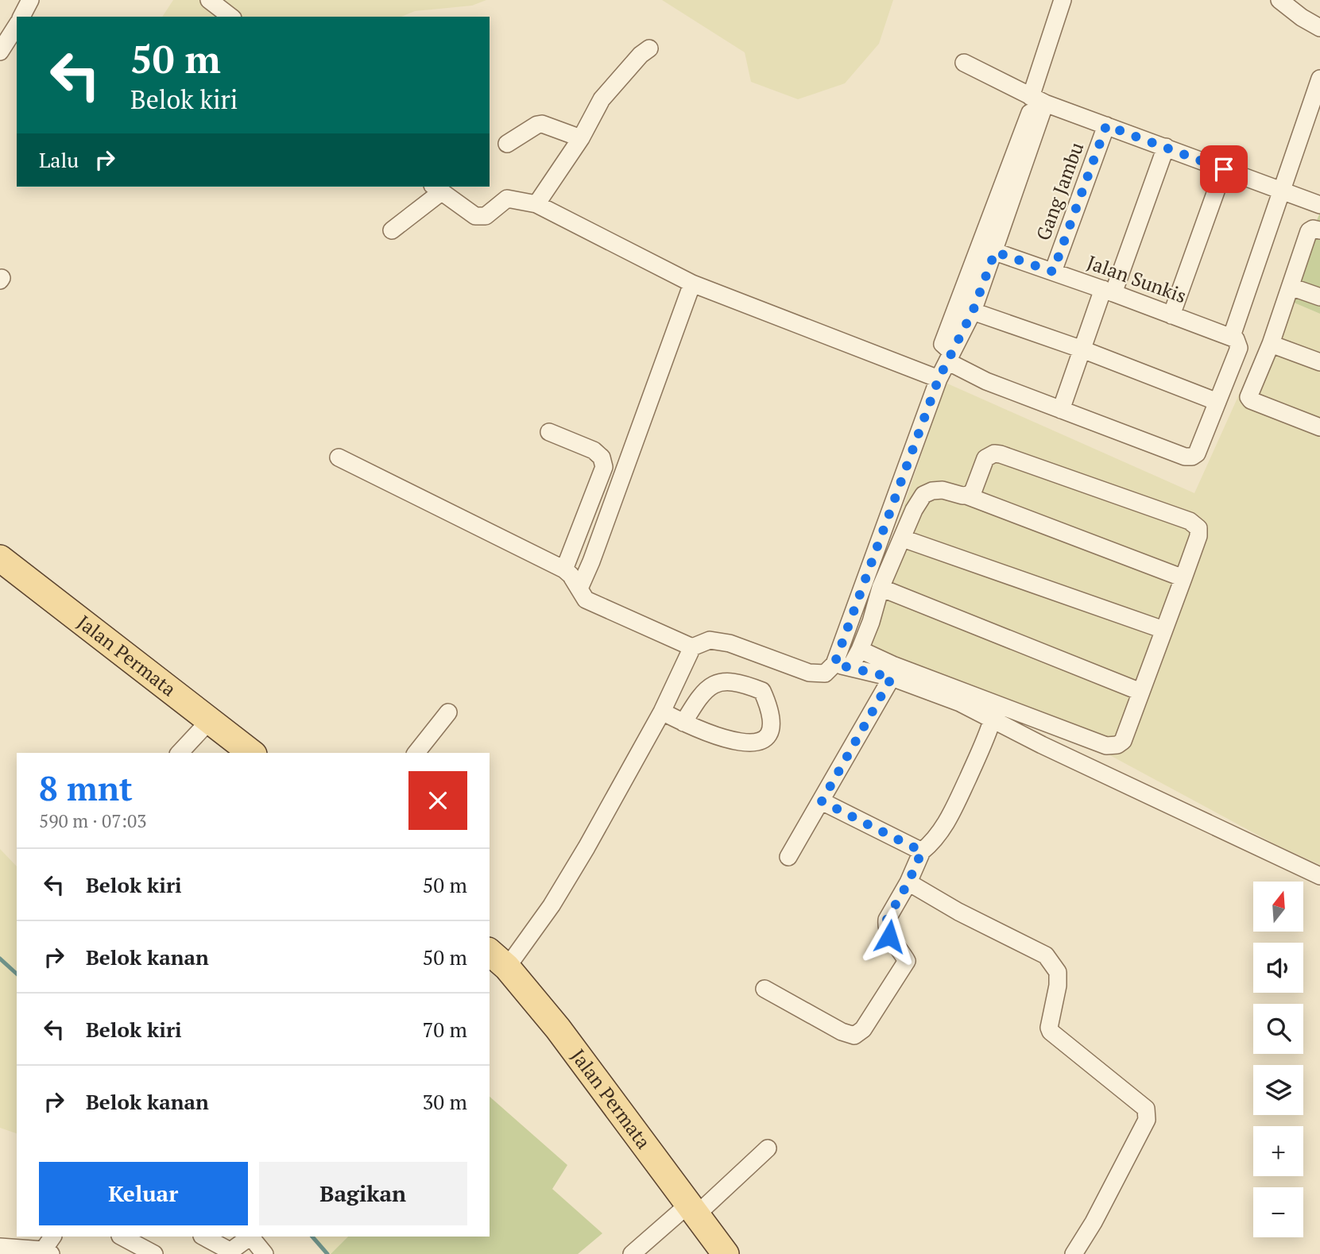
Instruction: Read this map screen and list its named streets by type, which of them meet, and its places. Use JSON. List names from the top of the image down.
{
  "streets": {
    "main road": ["Jalan Permata"],
    "street": ["Gang Jambu", "Jalan Sunkis"]
  },
  "crossings": [
    ["Gang Jambu", "Jalan Sunkis"]
  ],
  "north": "top",
  "page": {
    "turn": ["50 m", "Belok kiri"],
    "then": "Lalu",
    "heading": ["8 mnt", "590 m · 07:03"],
    "list": [
      {
        "name": "Belok kiri",
        "value": "50 m"
      },
      {
        "name": "Belok kanan",
        "value": "50 m"
      },
      {
        "name": "Belok kiri",
        "value": "70 m"
      },
      {
        "name": "Belok kanan",
        "value": "30 m"
      }
    ],
    "map_buttons": ["+", "−"],
    "buttons": ["Keluar", "Bagikan"]
  }
}
